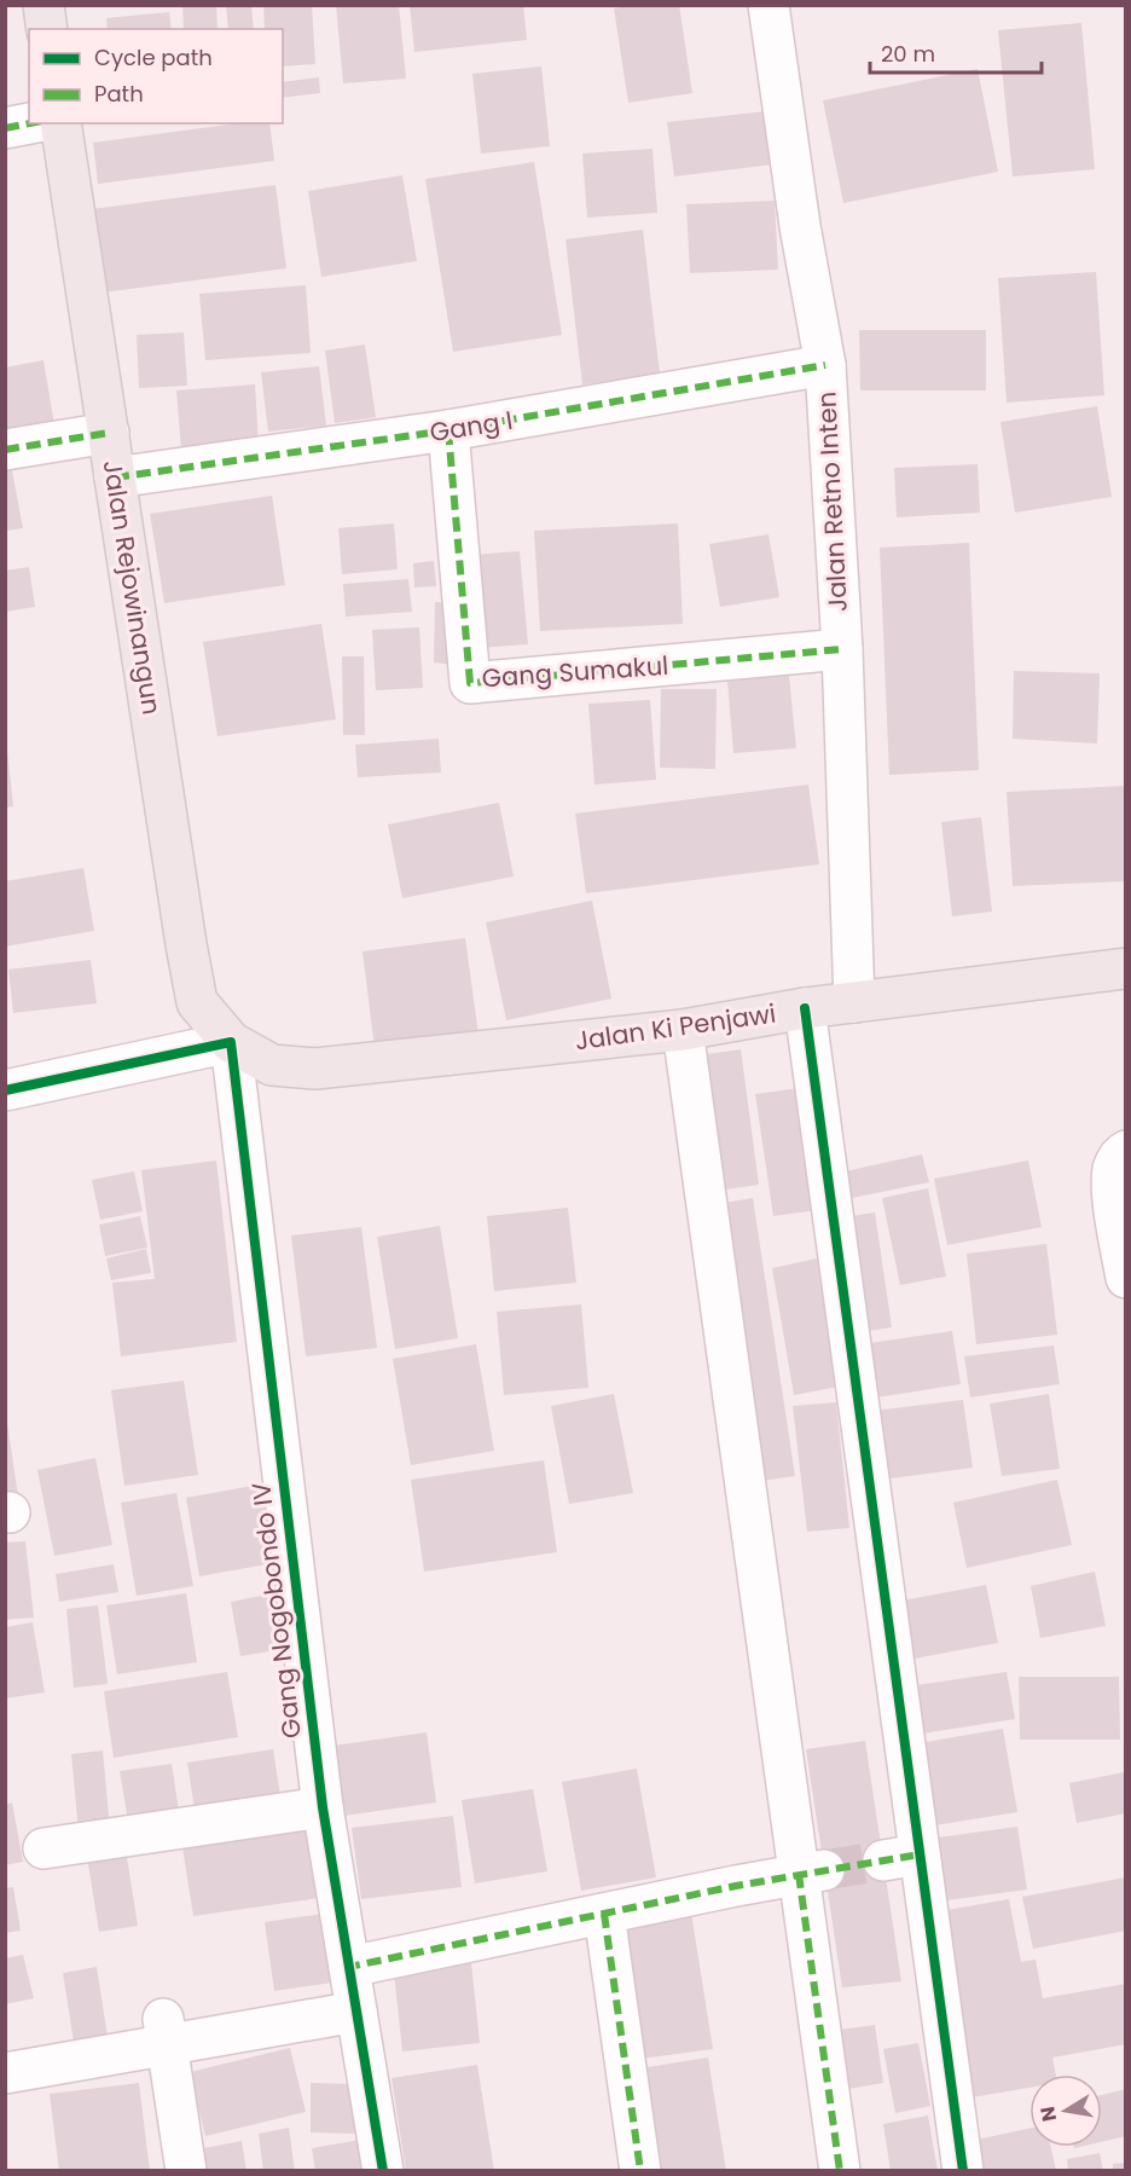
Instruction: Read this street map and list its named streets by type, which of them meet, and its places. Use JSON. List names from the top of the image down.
{
  "streets": {
    "main road": ["Jalan Rejowinangun", "Jalan Ki Penjawi"],
    "street": [
      "Gang I",
      "Jalan Retno Inten",
      "Gang Sumakul",
      "Gang Nogobondo IV"
    ]
  },
  "crossings": [
    ["Gang I", "Jalan Retno Inten"],
    ["Gang I", "Jalan Rejowinangun"],
    ["Gang I", "Gang Sumakul"],
    ["Jalan Retno Inten", "Gang Sumakul"],
    ["Jalan Retno Inten", "Jalan Ki Penjawi"],
    ["Jalan Rejowinangun", "Jalan Ki Penjawi"],
    ["Jalan Rejowinangun", "Gang Nogobondo IV"],
    ["Jalan Ki Penjawi", "Gang Nogobondo IV"]
  ],
  "legend": ["Cycle path", "Path"],
  "scale_bar": "20 m",
  "north": "left"
}
